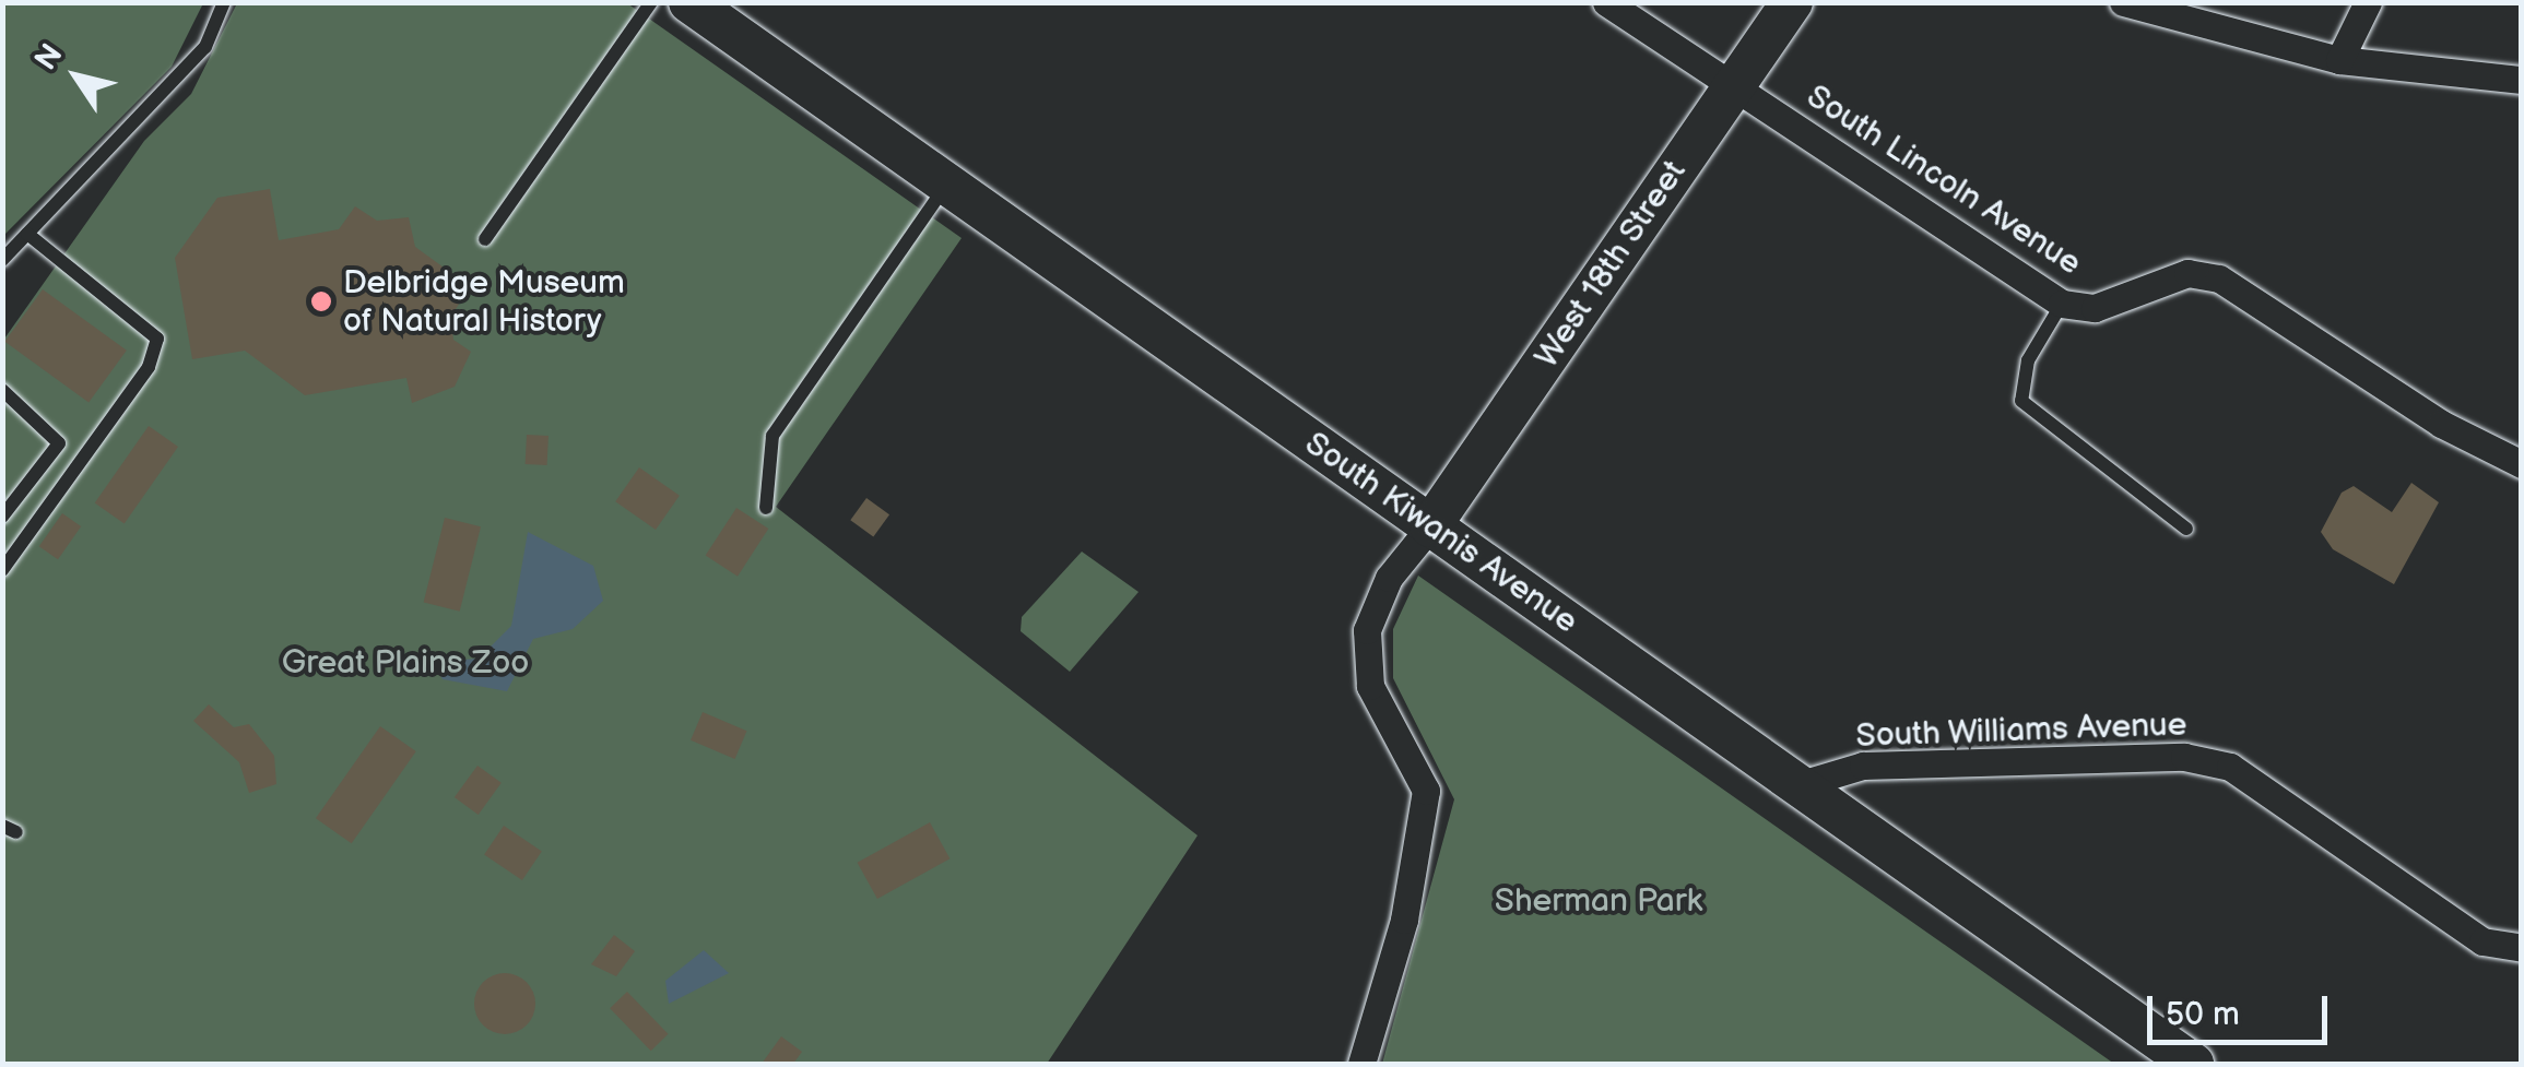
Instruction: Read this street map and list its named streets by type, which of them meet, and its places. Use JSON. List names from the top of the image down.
{
  "streets": {
    "main road": ["West 18th Street", "South Kiwanis Avenue"],
    "street": ["South Lincoln Avenue", "South Williams Avenue"]
  },
  "crossings": [
    ["South Lincoln Avenue", "West 18th Street"],
    ["West 18th Street", "South Kiwanis Avenue"],
    ["South Kiwanis Avenue", "South Williams Avenue"]
  ],
  "parks": ["Great Plains Zoo", "Sherman Park"],
  "places": ["Delbridge Museum of Natural History"],
  "scale_bar": "50 m",
  "north": "top left"
}
